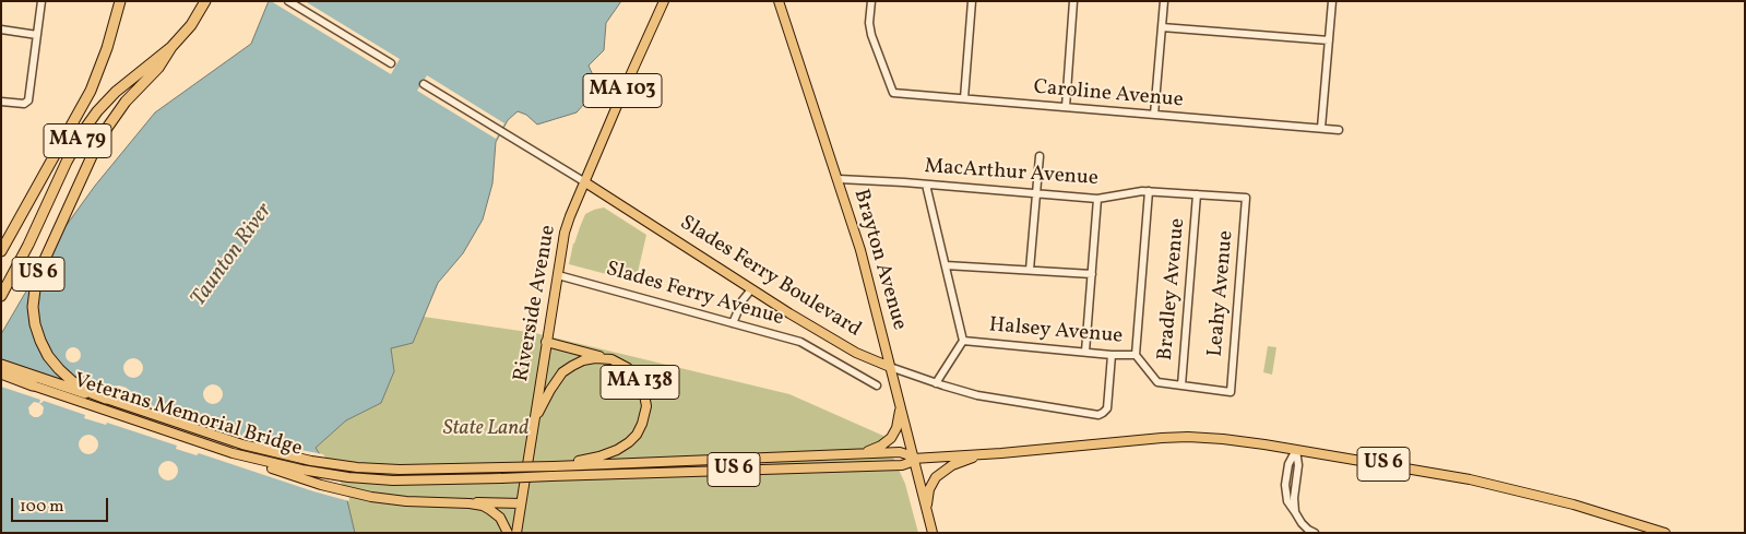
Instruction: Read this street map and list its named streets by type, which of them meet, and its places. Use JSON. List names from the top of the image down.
{
  "streets": {
    "highway": ["MA 79", "US 6"],
    "main road": [
      "MA 103",
      "Brayton Avenue",
      "Slades Ferry Boulevard",
      "Riverside Avenue",
      "MA 138",
      "Veterans Memorial Bridge"
    ],
    "street": [
      "Caroline Avenue",
      "MacArthur Avenue",
      "Bradley Avenue",
      "Leahy Avenue",
      "Slades Ferry Avenue",
      "Halsey Avenue"
    ]
  },
  "crossings": [
    ["MA 79", "US 6"],
    ["MacArthur Avenue", "Brayton Avenue"],
    ["MacArthur Avenue", "Bradley Avenue"],
    ["MacArthur Avenue", "Leahy Avenue"],
    ["Brayton Avenue", "US 6"],
    ["Brayton Avenue", "Slades Ferry Boulevard"],
    ["Brayton Avenue", "Veterans Memorial Bridge"],
    ["US 6", "MA 138"],
    ["US 6", "Veterans Memorial Bridge"],
    ["Slades Ferry Boulevard", "Riverside Avenue"],
    ["Slades Ferry Boulevard", "Halsey Avenue"],
    ["Bradley Avenue", "Halsey Avenue"],
    ["Leahy Avenue", "Halsey Avenue"],
    ["Slades Ferry Avenue", "Riverside Avenue"],
    ["Riverside Avenue", "MA 138"],
    ["MA 138", "Veterans Memorial Bridge"]
  ],
  "water": ["Taunton River"],
  "parks": ["State Land"],
  "scale_bar": "100 m"
}
